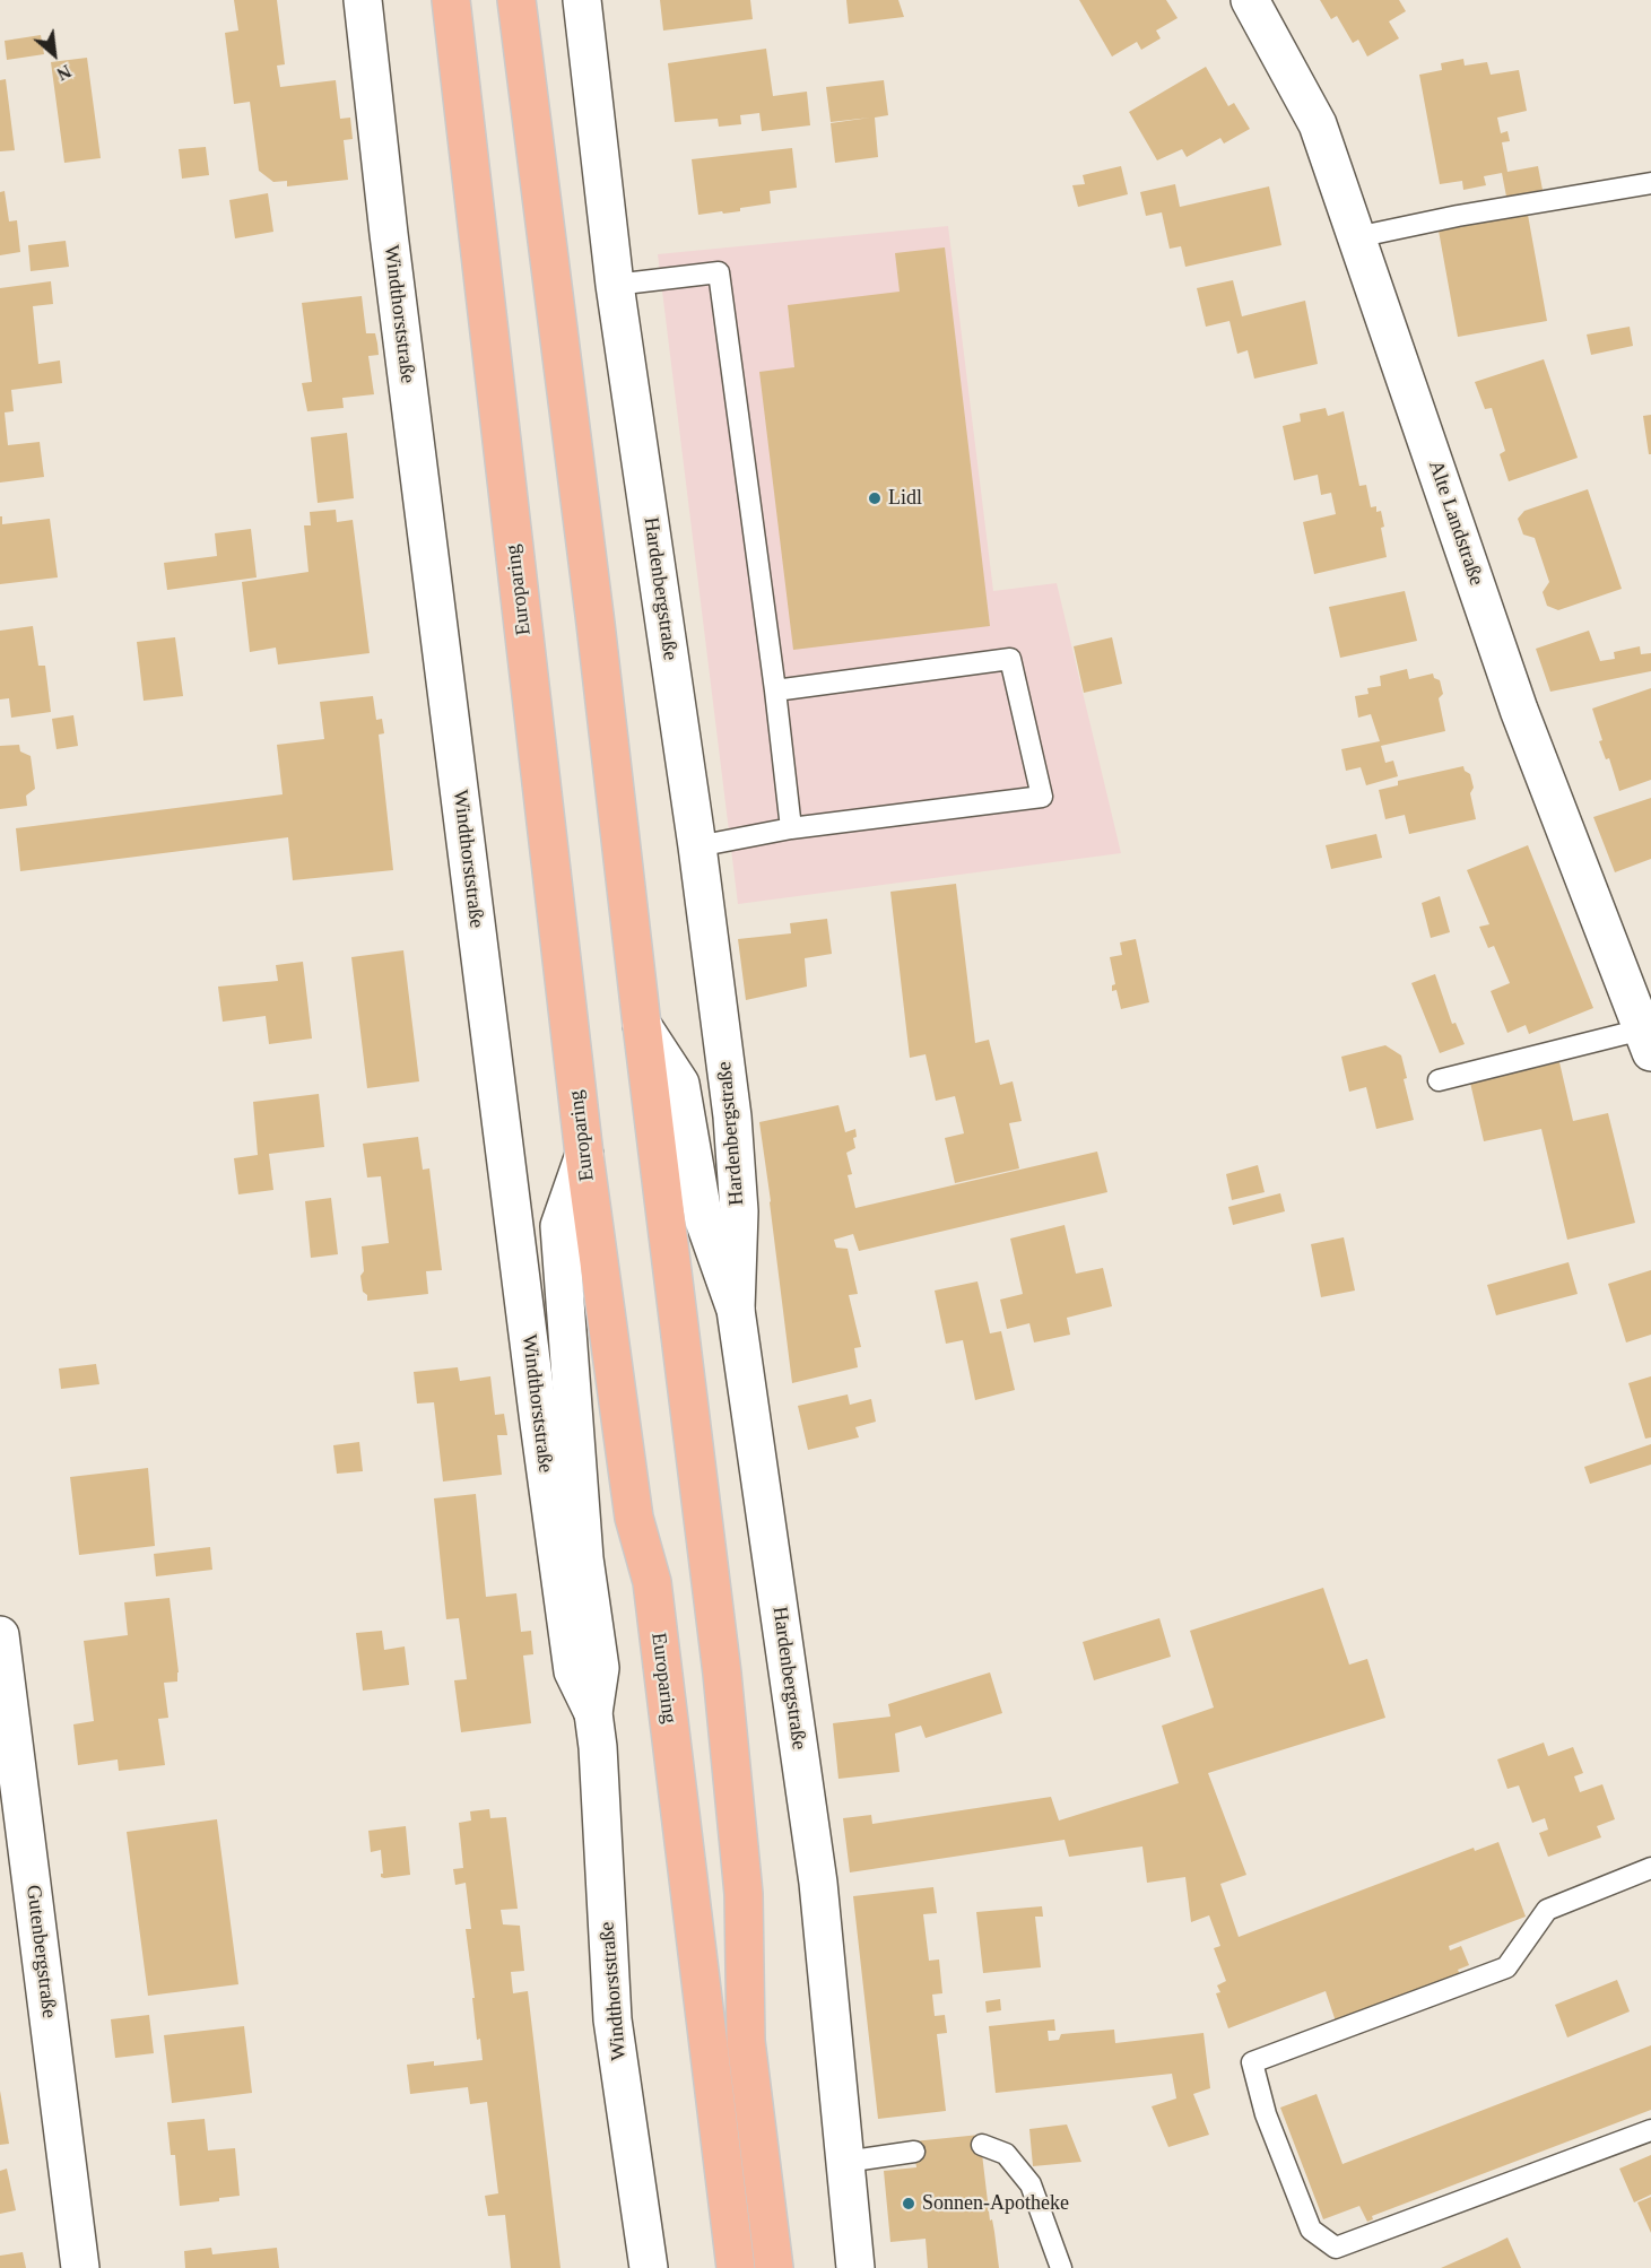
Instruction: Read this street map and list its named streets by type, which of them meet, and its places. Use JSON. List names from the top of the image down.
{
  "streets": {
    "highway": ["Europaring"],
    "street": [
      "Windthorststraße",
      "Alte Landstraße",
      "Hardenbergstraße",
      "Gutenbergstraße"
    ]
  },
  "crossings": [
    ["Windthorststraße", "Europaring"]
  ],
  "places": ["Lidl", "Sonnen-Apotheke"],
  "north": "bottom right"
}
